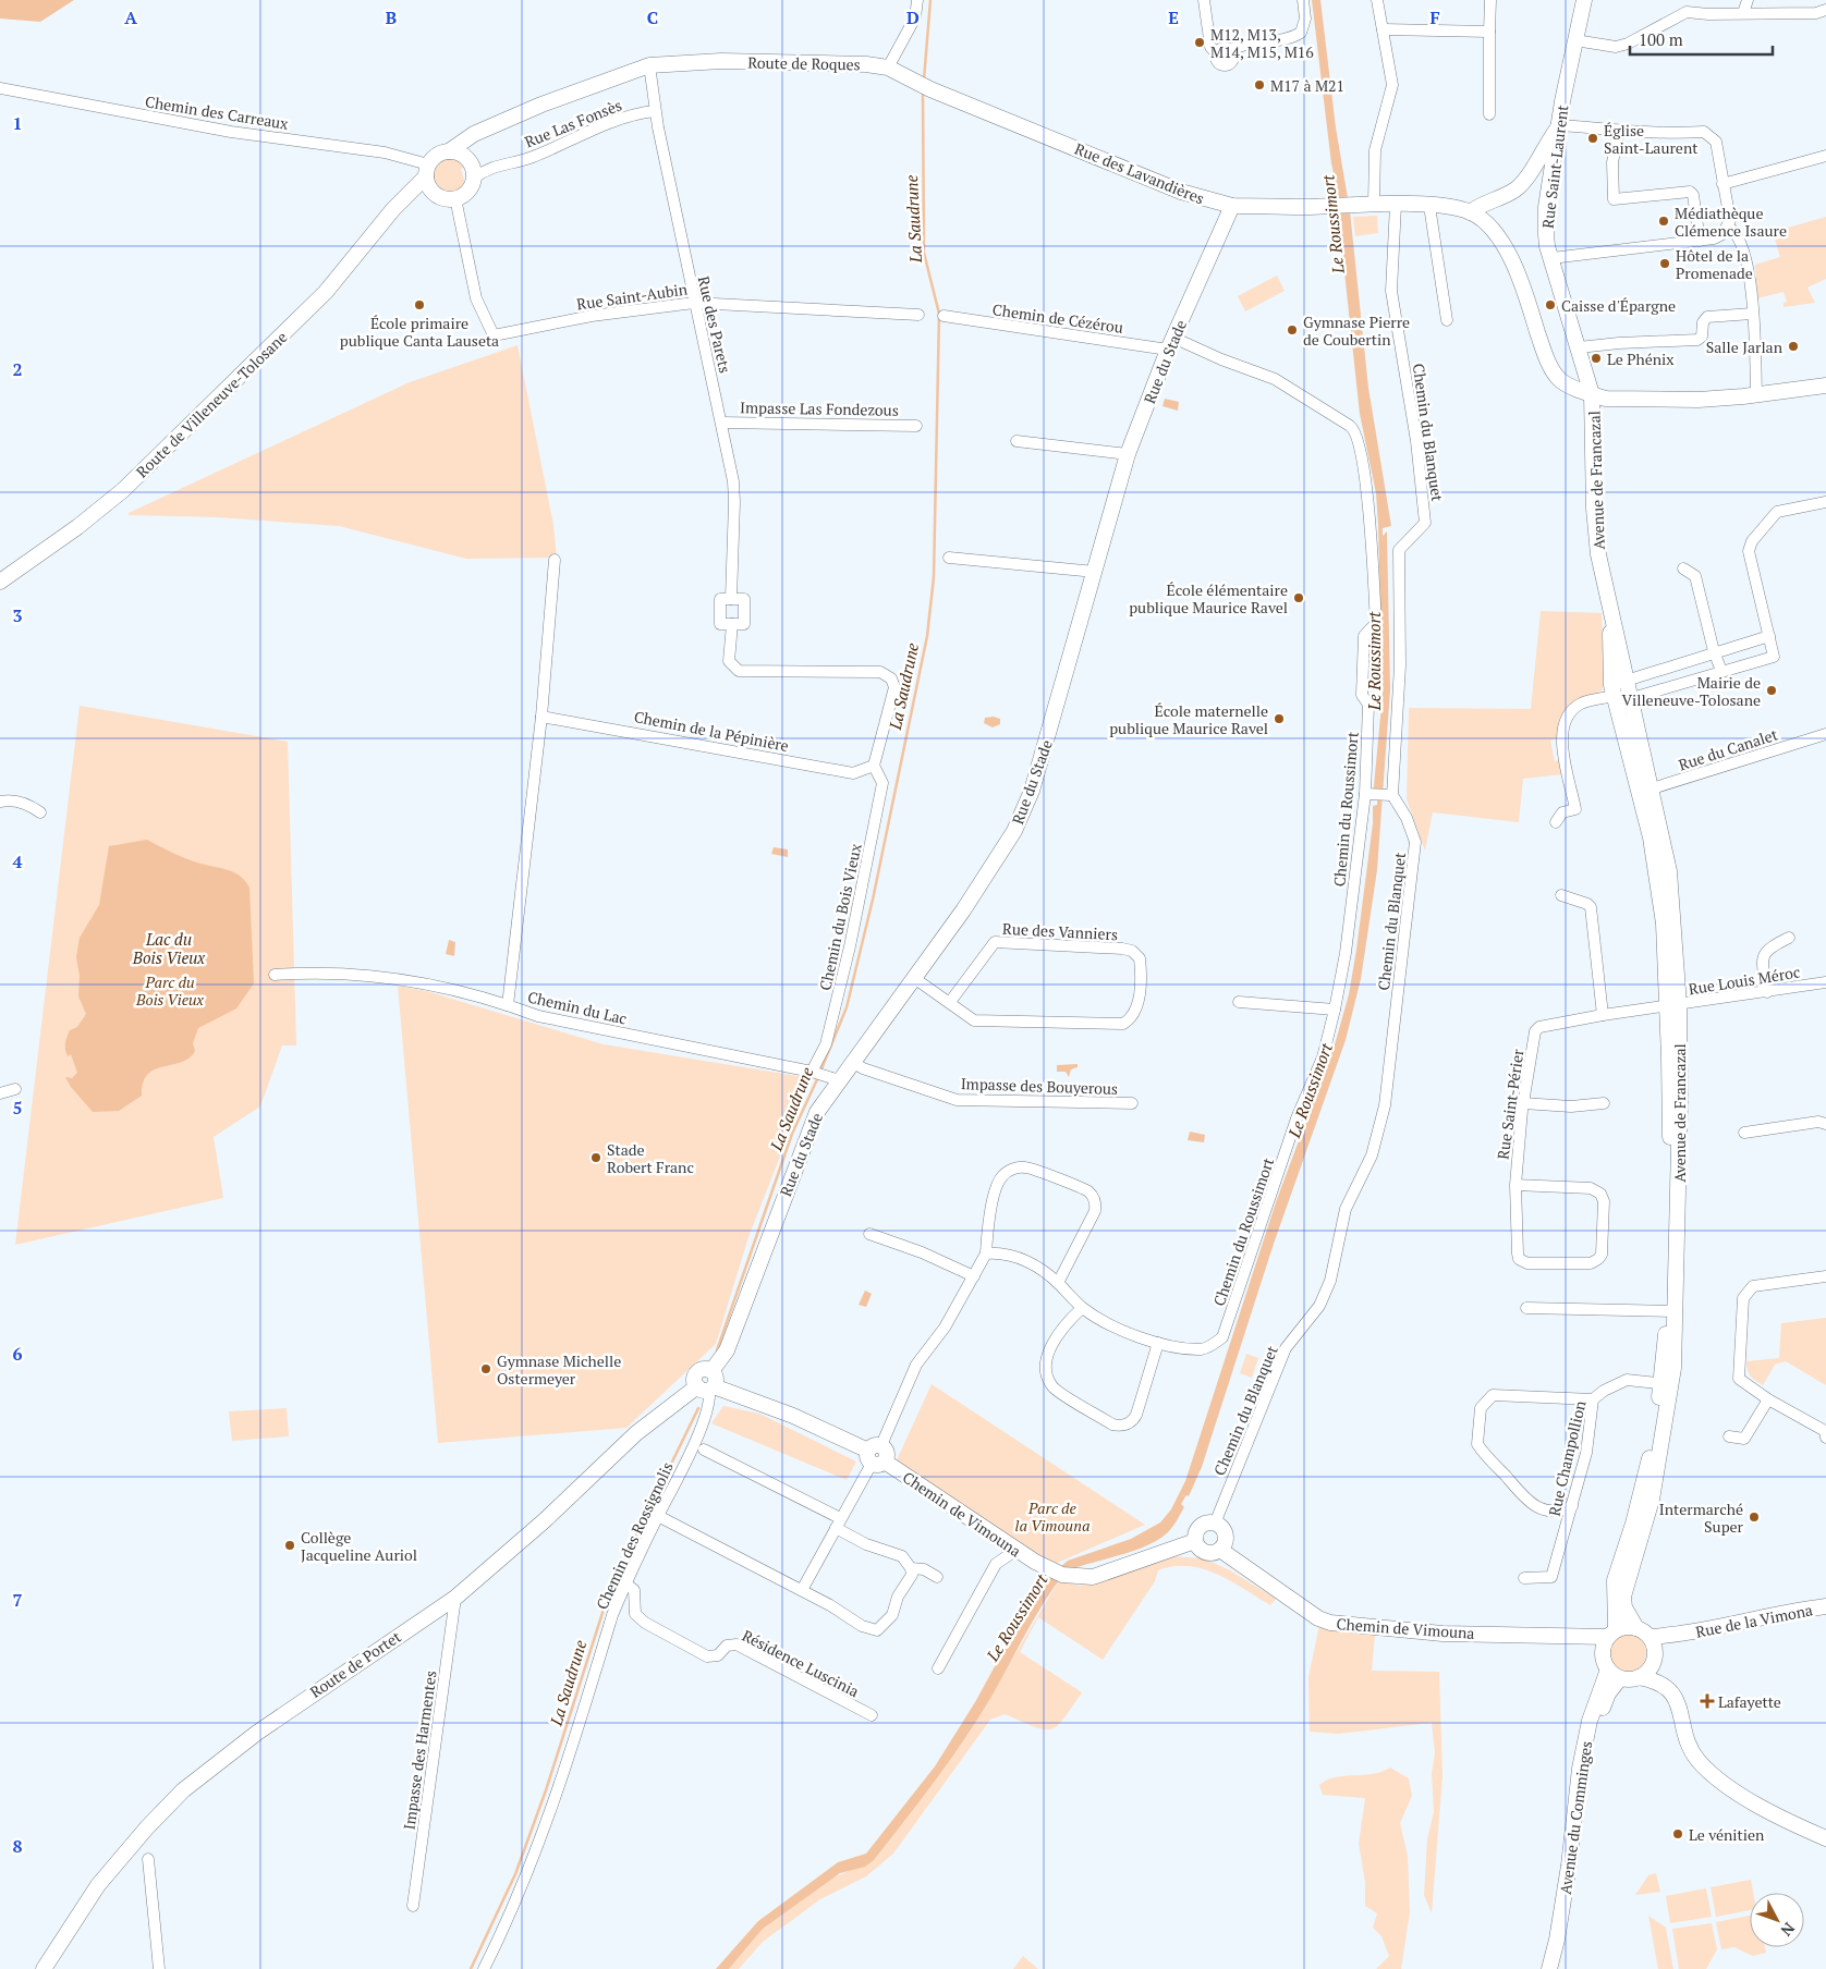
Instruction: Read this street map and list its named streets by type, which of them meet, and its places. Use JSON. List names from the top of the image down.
{
  "streets": {
    "street": [
      "Route de Roques",
      "Chemin des Carreaux",
      "Rue Las Fonsès",
      "Rue Saint-Laurent",
      "Rue des Lavandières",
      "Rue Saint-Aubin",
      "Chemin de Cézérou",
      "Rue des Parets",
      "Rue du Stade",
      "Route de Villeneuve-Tolosane",
      "Impasse Las Fondezous",
      "Chemin du Blanquet",
      "Avenue de Francazal",
      "Chemin de la Pépinière",
      "Rue du Canalet",
      "Chemin du Roussimort",
      "Chemin du Bois Vieux",
      "Rue des Vanniers",
      "Rue Louis Méroc",
      "Chemin du Lac",
      "Impasse des Bouyerous",
      "Rue Saint-Périer",
      "Rue Champollion",
      "Chemin de Vimouna",
      "Chemin des Rossignolis",
      "Rue de la Vimona",
      "Résidence Luscinia",
      "Route de Portet",
      "Impasse des Harmentes",
      "Avenue du Comminges"
    ]
  },
  "crossings": [
    ["Route de Roques", "Rue des Lavandières"],
    ["Route de Roques", "Rue des Parets"],
    ["Chemin des Carreaux", "Rue Las Fonsès"],
    ["Chemin des Carreaux", "Rue Saint-Aubin"],
    ["Chemin des Carreaux", "Route de Villeneuve-Tolosane"],
    ["Rue Las Fonsès", "Rue Saint-Aubin"],
    ["Rue Las Fonsès", "Rue des Parets"],
    ["Rue Las Fonsès", "Route de Villeneuve-Tolosane"],
    ["Rue Saint-Laurent", "Rue des Lavandières"],
    ["Rue Saint-Laurent", "Avenue de Francazal"],
    ["Rue des Lavandières", "Rue du Stade"],
    ["Rue des Lavandières", "Chemin du Blanquet"],
    ["Rue des Lavandières", "Avenue de Francazal"],
    ["Rue Saint-Aubin", "Rue des Parets"],
    ["Rue Saint-Aubin", "Route de Villeneuve-Tolosane"],
    ["Chemin de Cézérou", "Rue du Stade"],
    ["Chemin de Cézérou", "Chemin du Roussimort"],
    ["Rue des Parets", "Impasse Las Fondezous"],
    ["Rue des Parets", "Chemin de la Pépinière"],
    ["Rue des Parets", "Chemin du Bois Vieux"],
    ["Rue du Stade", "Chemin du Roussimort"],
    ["Rue du Stade", "Rue des Vanniers"],
    ["Rue du Stade", "Chemin du Lac"],
    ["Rue du Stade", "Impasse des Bouyerous"],
    ["Rue du Stade", "Chemin de Vimouna"],
    ["Rue du Stade", "Chemin des Rossignolis"],
    ["Rue du Stade", "Route de Portet"],
    ["Chemin du Blanquet", "Chemin de Vimouna"],
    ["Avenue de Francazal", "Rue du Canalet"],
    ["Avenue de Francazal", "Rue Louis Méroc"],
    ["Avenue de Francazal", "Rue Saint-Périer"],
    ["Avenue de Francazal", "Rue Champollion"],
    ["Avenue de Francazal", "Chemin de Vimouna"],
    ["Avenue de Francazal", "Rue de la Vimona"],
    ["Avenue de Francazal", "Avenue du Comminges"],
    ["Chemin de la Pépinière", "Chemin du Bois Vieux"],
    ["Chemin du Bois Vieux", "Chemin du Lac"],
    ["Rue Louis Méroc", "Rue Saint-Périer"],
    ["Chemin de Vimouna", "Chemin des Rossignolis"],
    ["Chemin de Vimouna", "Rue de la Vimona"],
    ["Chemin de Vimouna", "Route de Portet"],
    ["Chemin de Vimouna", "Avenue du Comminges"],
    ["Chemin des Rossignolis", "Résidence Luscinia"],
    ["Chemin des Rossignolis", "Route de Portet"],
    ["Rue de la Vimona", "Avenue du Comminges"],
    ["Route de Portet", "Impasse des Harmentes"]
  ],
  "water": ["La Saudrune", "Le Roussimort", "Lac du Bois Vieux"],
  "parks": ["Parc du Bois Vieux", "Parc de la Vimouna"],
  "places": {
    "other": [
      "M12, M13, M14, M15, M16",
      "M17 à M21",
      "Église Saint-Laurent",
      "Médiathèque Clémence Isaure",
      "Hôtel de la Promenade",
      "École primaire publique Canta Lauseta",
      "Caisse d'Épargne",
      "Gymnase Pierre de Coubertin",
      "Salle Jarlan",
      "Le Phénix",
      "École élémentaire publique Maurice Ravel",
      "Mairie de Villeneuve-Tolosane",
      "École maternelle publique Maurice Ravel",
      "Stade Robert Franc",
      "Gymnase Michelle Ostermeyer",
      "Intermarché Super",
      "Collège Jacqueline Auriol",
      "Le vénitien"
    ],
    "health": ["Lafayette"]
  },
  "scale_bar": "100 m",
  "north": "bottom right",
  "grid": {
    "columns": [
      "A",
      "B",
      "C",
      "D",
      "E",
      "F"
    ],
    "rows": [
      "1",
      "2",
      "3",
      "4",
      "5",
      "6",
      "7",
      "8"
    ]
  }
}
